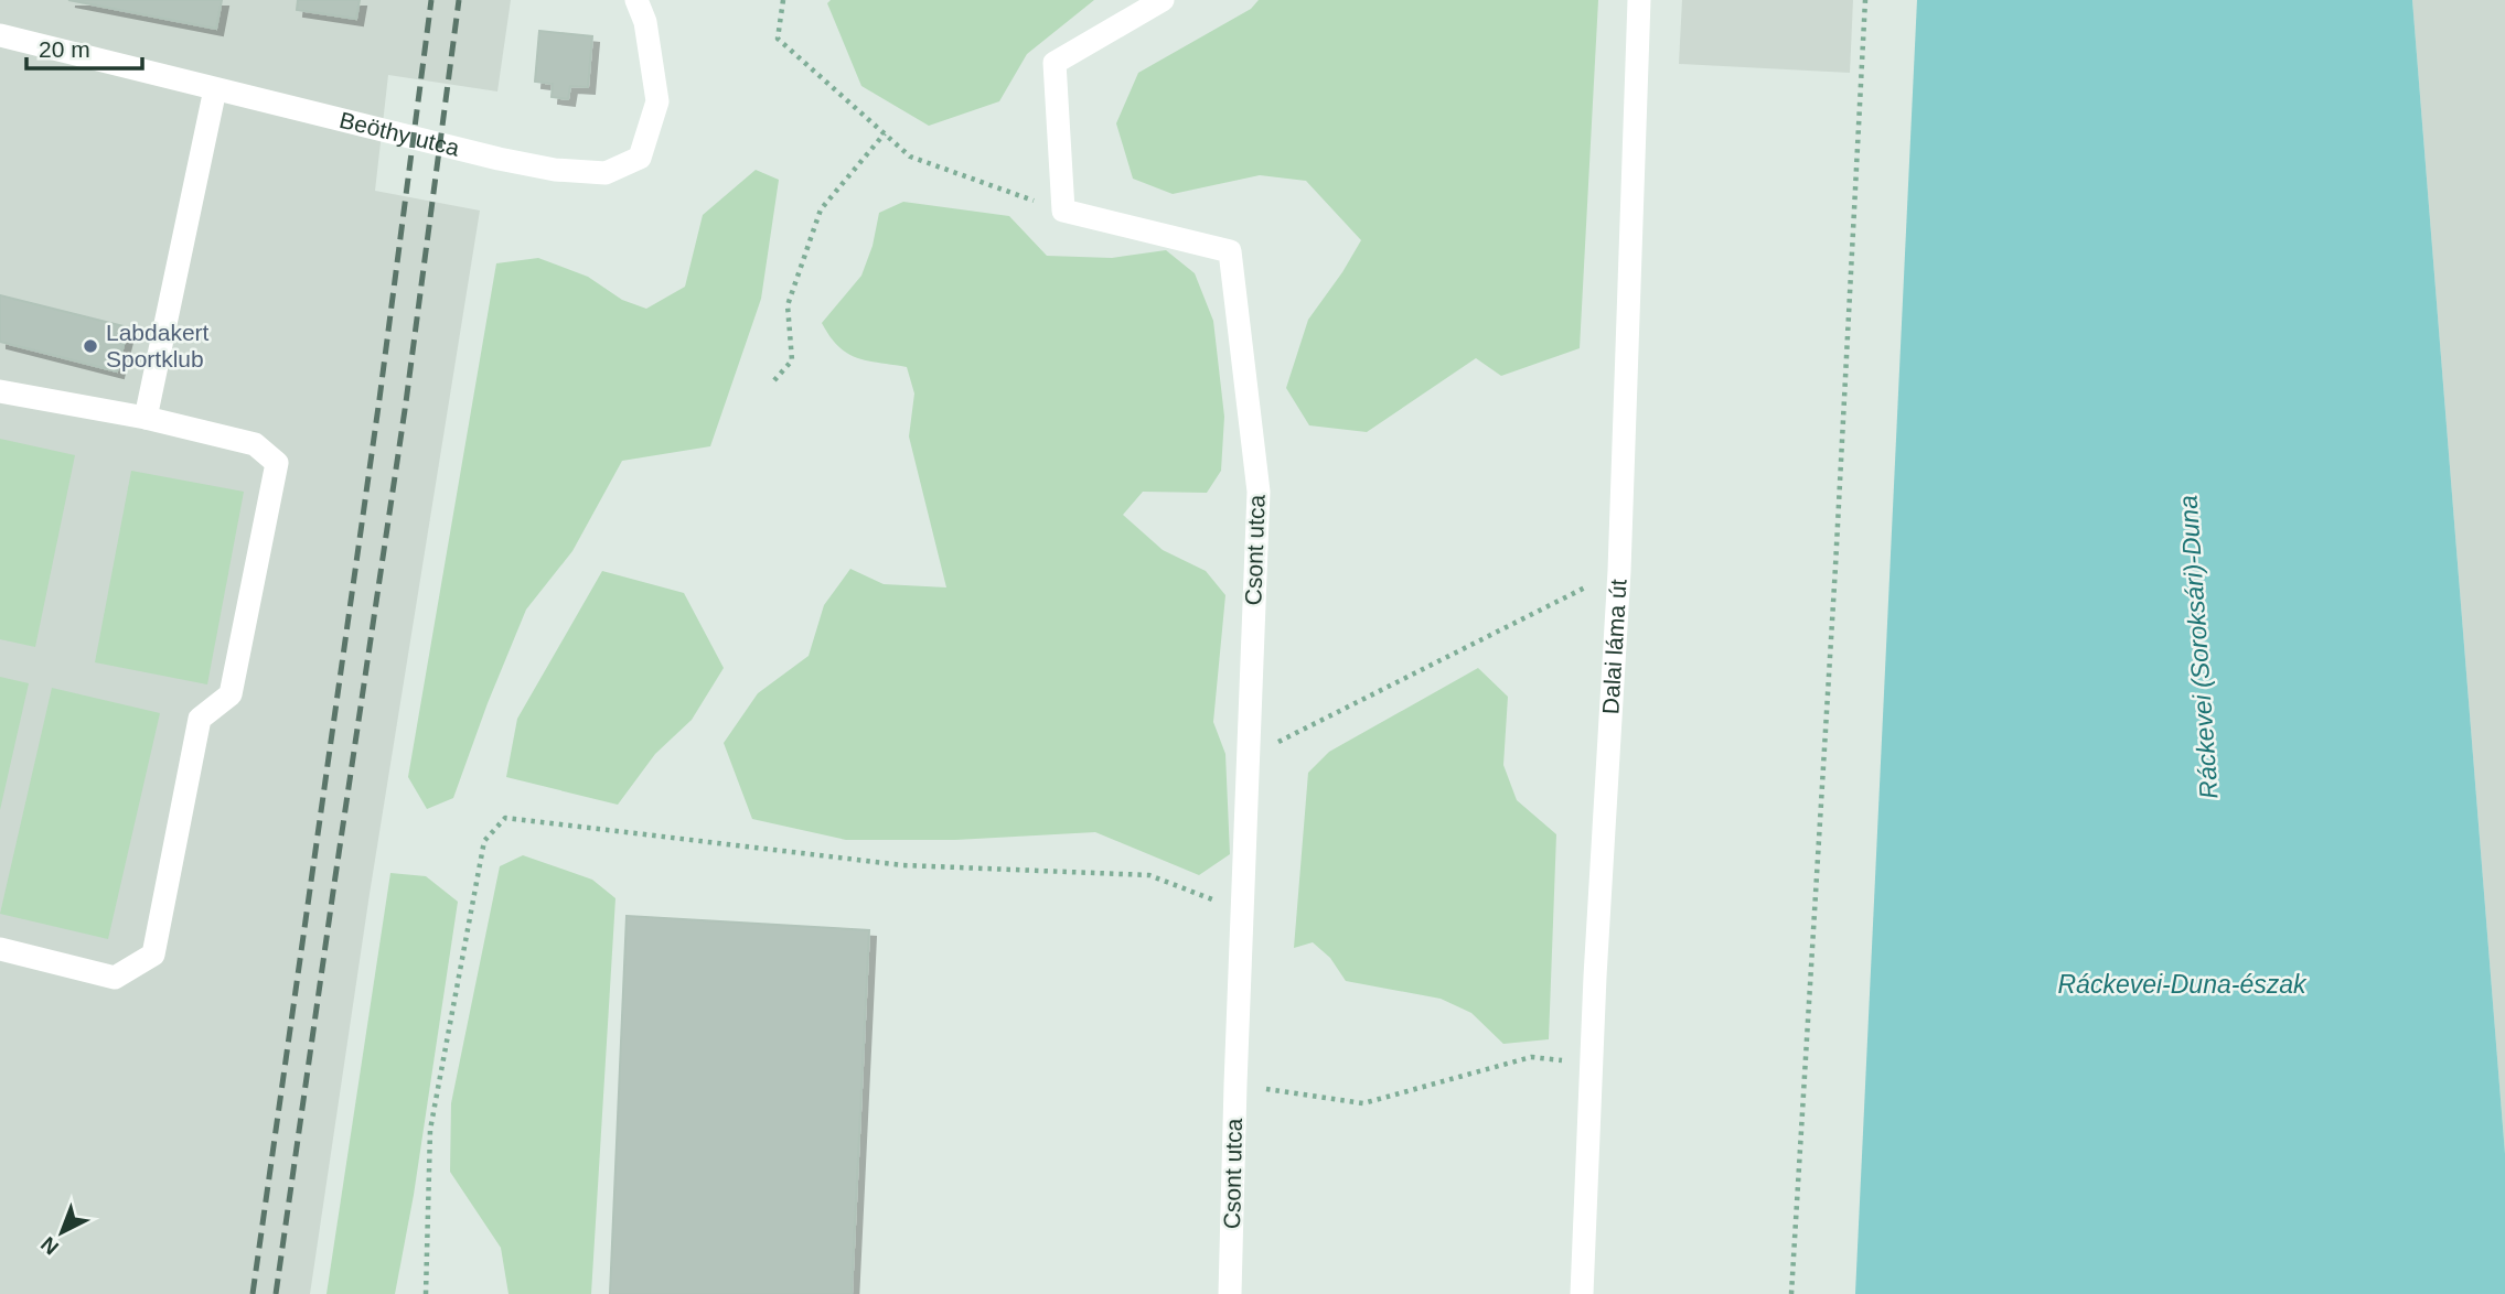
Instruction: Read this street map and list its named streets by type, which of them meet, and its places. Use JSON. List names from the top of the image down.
{
  "streets": {
    "lane": ["Beöthy utca", "Csont utca", "Dalai láma út"]
  },
  "water": ["Ráckevei (Soroksári)-Duna", "Ráckevei-Duna-észak"],
  "places": ["Labdakert Sportklub"],
  "scale_bar": "20 m",
  "north": "bottom left"
}
